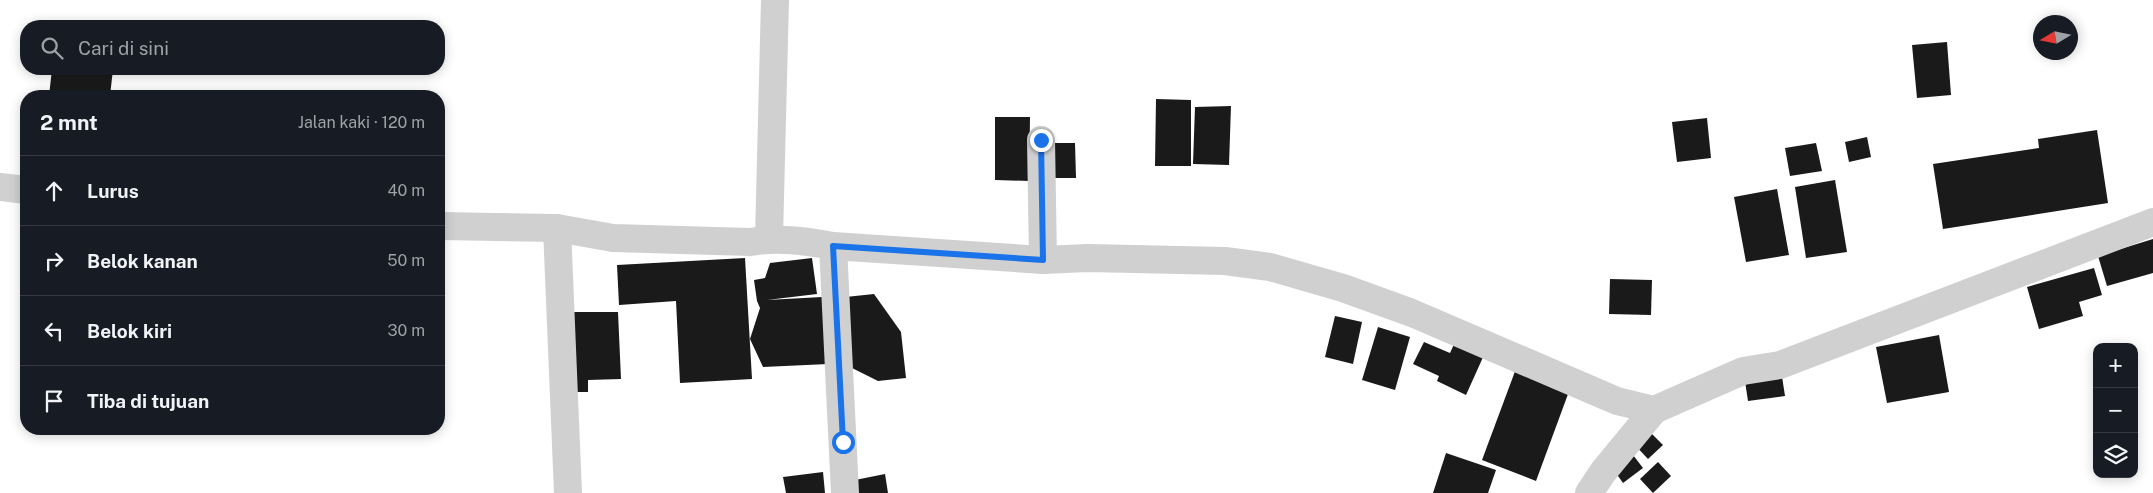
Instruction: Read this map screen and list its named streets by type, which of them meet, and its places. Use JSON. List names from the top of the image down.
{
  "north": "left",
  "page": {
    "search": "Cari di sini",
    "heading": ["2 mnt", "Jalan kaki · 120 m"],
    "list": [
      ["Lurus", "40 m"],
      ["Belok kanan", "50 m"],
      ["Belok kiri", "30 m"],
      "Tiba di tujuan"
    ],
    "map_buttons": ["+", "−"]
  }
}
